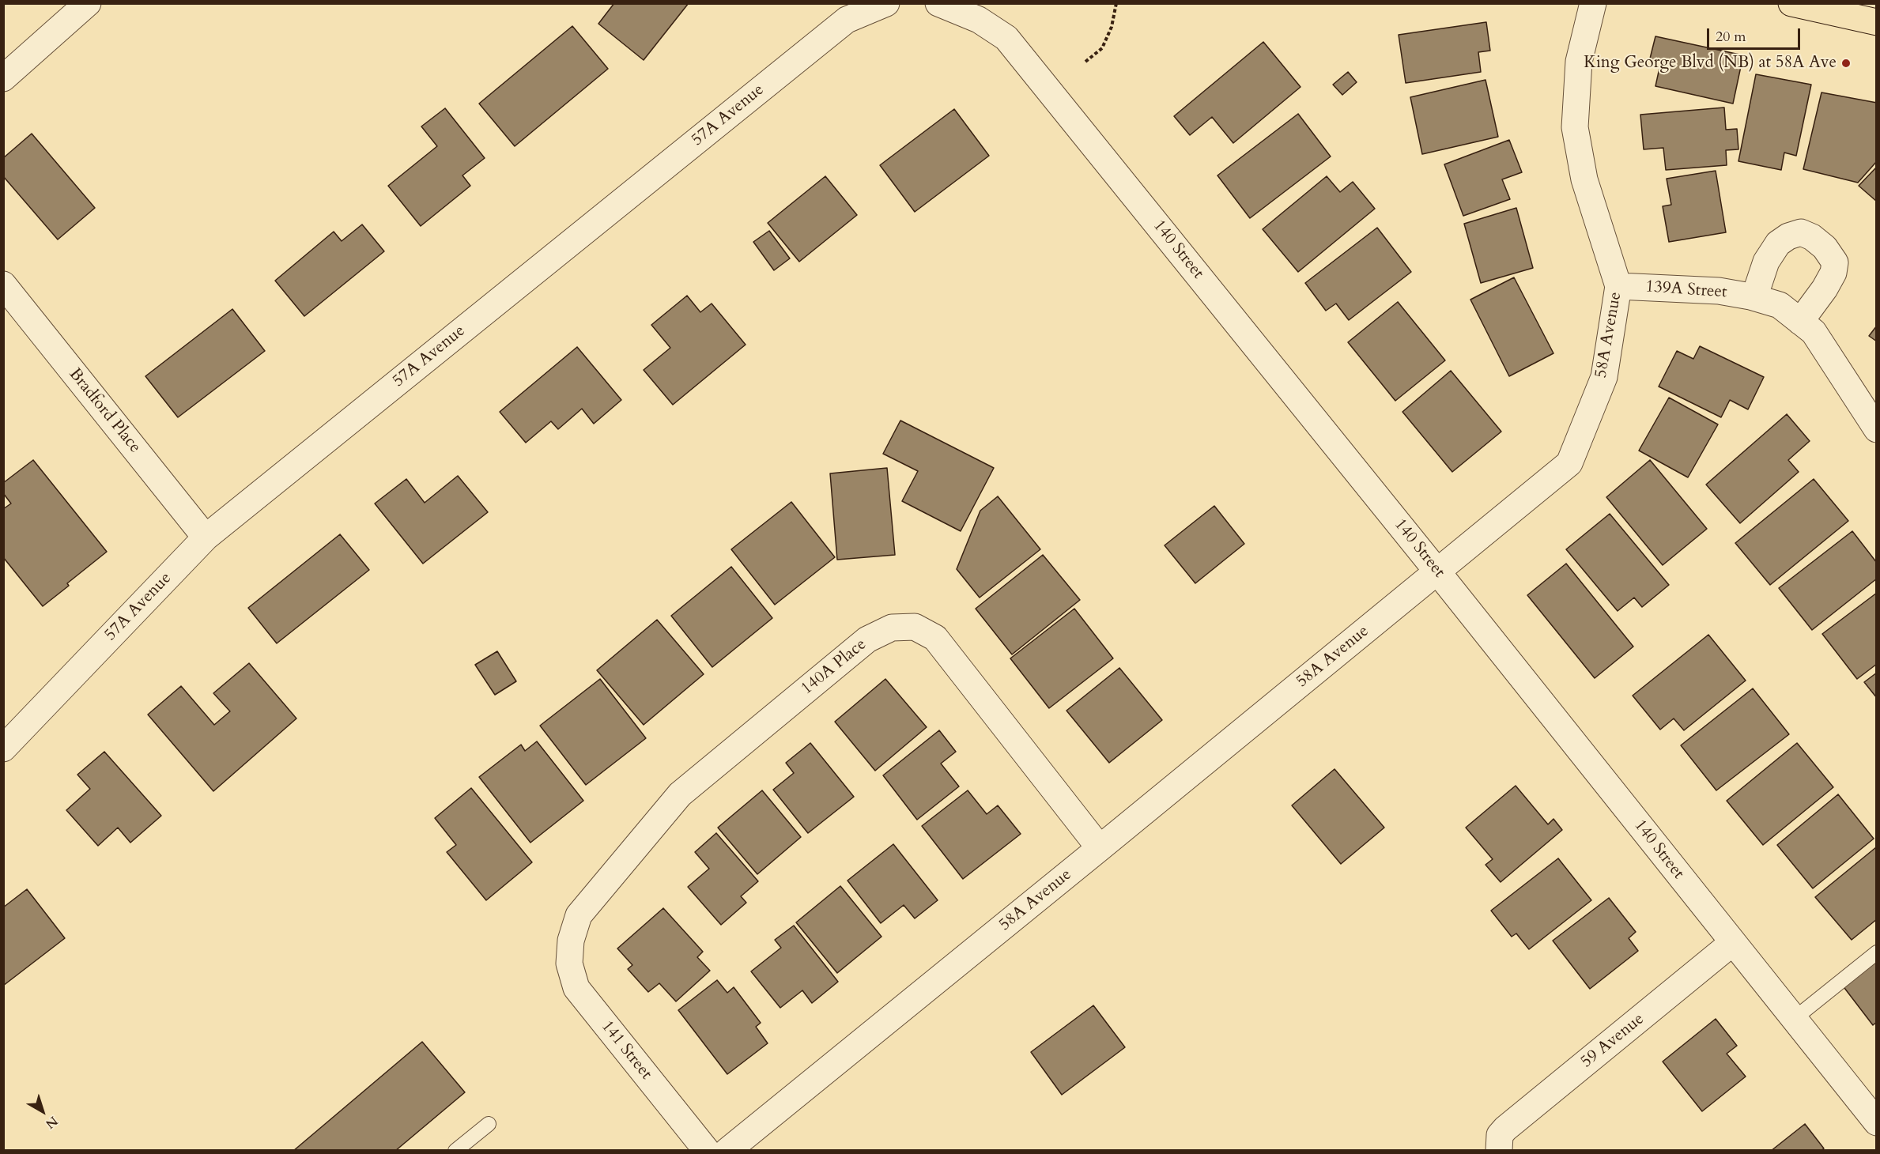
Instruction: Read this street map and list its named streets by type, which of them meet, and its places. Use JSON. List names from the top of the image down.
{
  "streets": {
    "street": [
      "57A Avenue",
      "140 Street",
      "139A Street",
      "58A Avenue",
      "Bradford Place",
      "140A Place",
      "59 Avenue",
      "141 Street"
    ]
  },
  "crossings": [
    ["57A Avenue", "Bradford Place"],
    ["140 Street", "58A Avenue"],
    ["140 Street", "59 Avenue"],
    ["139A Street", "58A Avenue"],
    ["58A Avenue", "140A Place"],
    ["140A Place", "141 Street"]
  ],
  "places": ["King George Blvd (NB) at 58A Ave"],
  "scale_bar": "20 m",
  "north": "bottom right"
}
